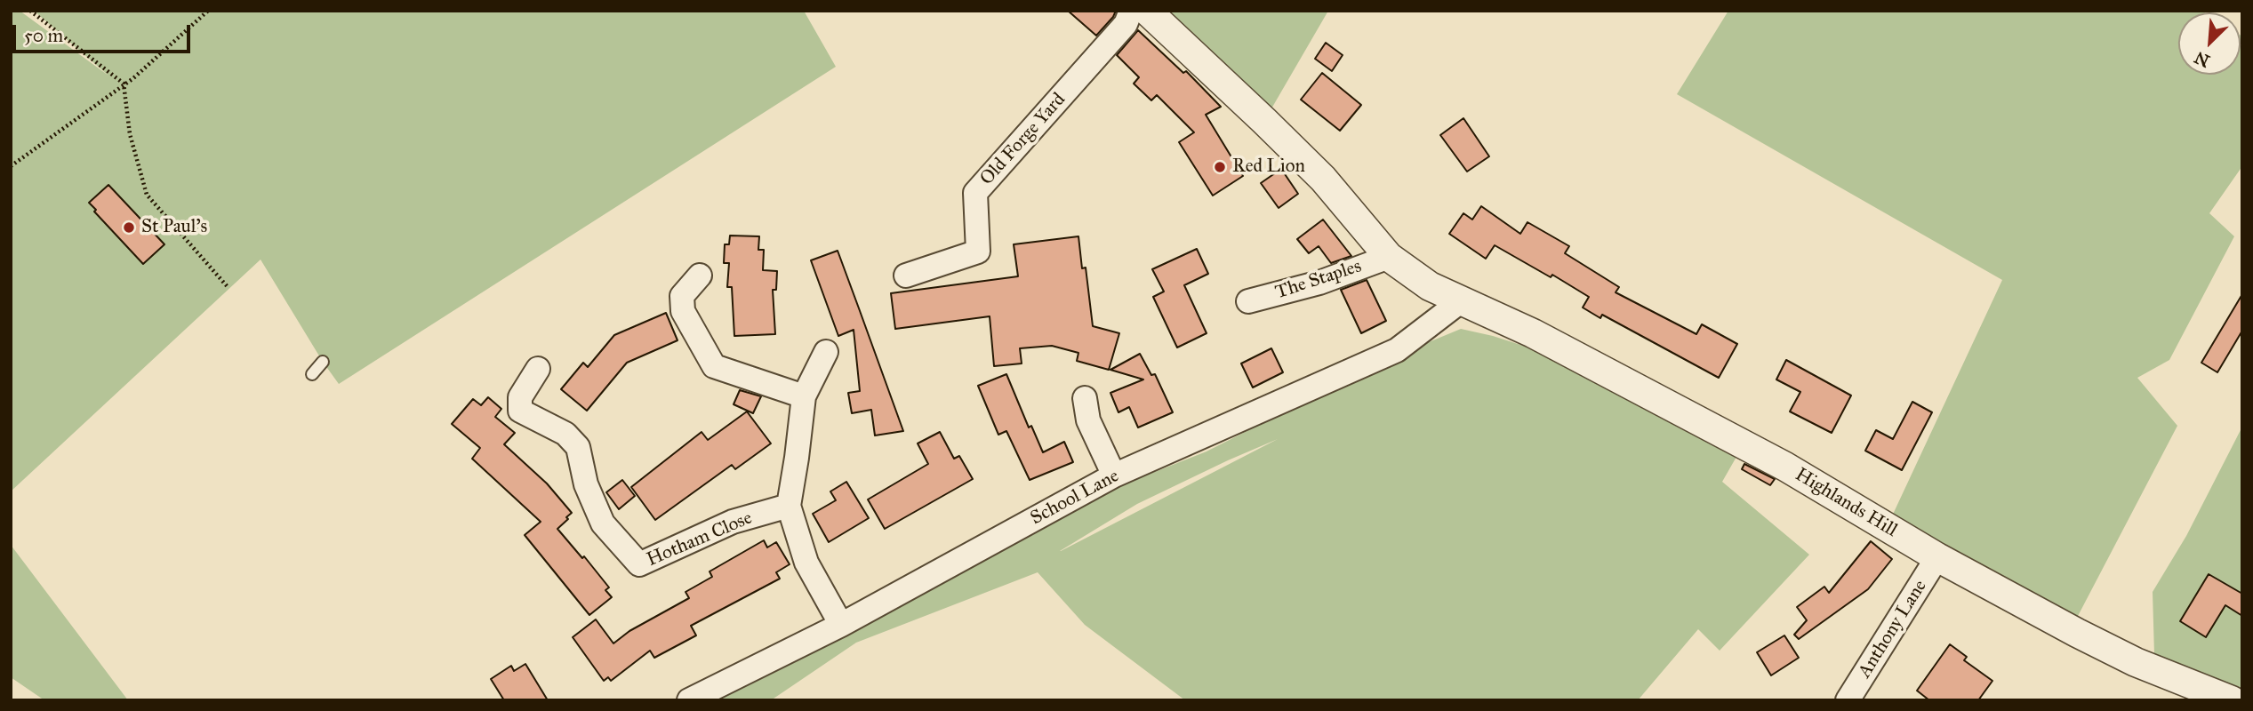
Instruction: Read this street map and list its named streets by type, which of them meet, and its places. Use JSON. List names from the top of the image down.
{
  "streets": {
    "street": [
      "Old Forge Yard",
      "The Staples",
      "School Lane",
      "Highlands Hill",
      "Hotham Close",
      "Anthony Lane"
    ]
  },
  "crossings": [
    ["The Staples", "Highlands Hill"],
    ["School Lane", "Highlands Hill"],
    ["Highlands Hill", "Anthony Lane"]
  ],
  "places": ["Red Lion", "St Paul's"],
  "scale_bar": "50 m",
  "north": "bottom left"
}
